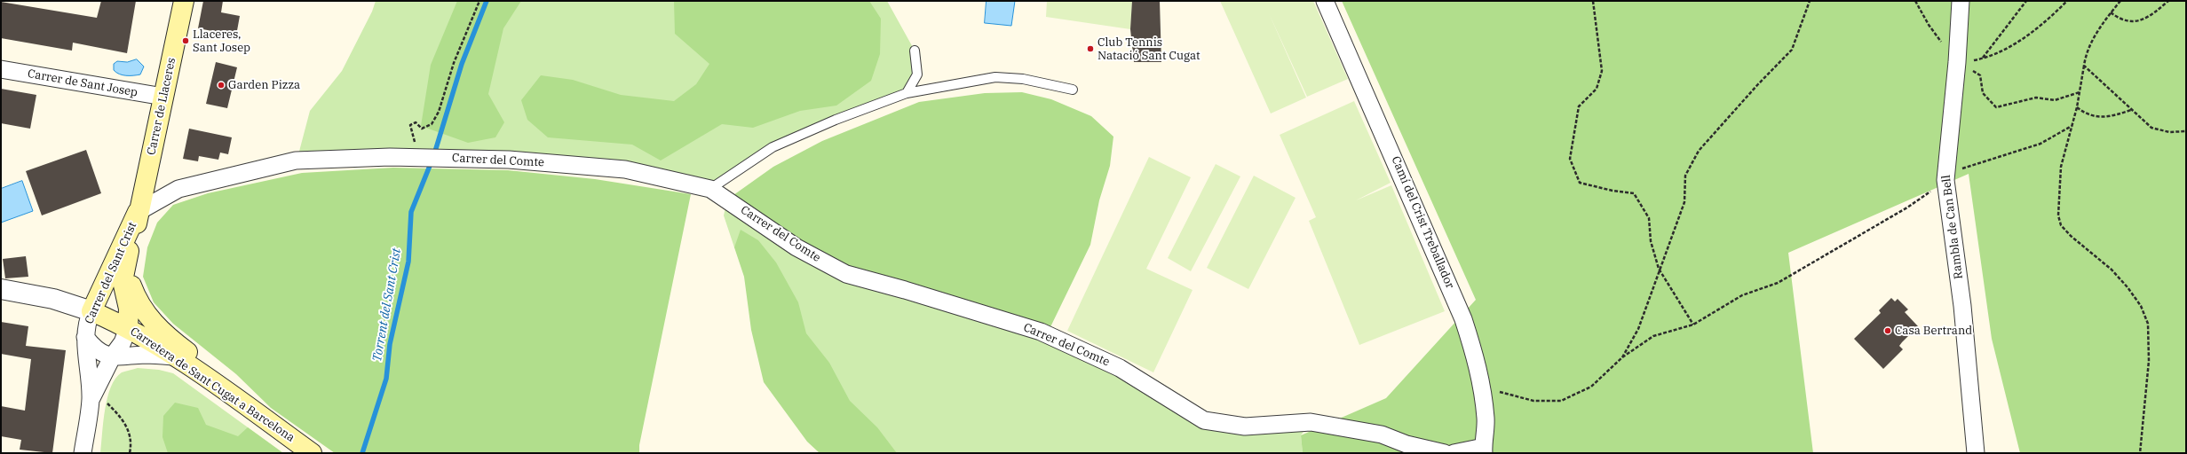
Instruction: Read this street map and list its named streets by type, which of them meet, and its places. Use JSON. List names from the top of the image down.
{
  "streets": {
    "main road": ["Carrer de Llaceres", "Carrer del Sant Crist", "Carretera de Sant Cugat a Barcelona"],
    "street": [
      "Carrer de Sant Josep",
      "Carrer del Comte",
      "Camí del Crist Treballador",
      "Rambla de Can Bell"
    ]
  },
  "crossings": [
    ["Carrer de Sant Josep", "Carrer de Llaceres"],
    ["Carrer de Llaceres", "Carrer del Comte"],
    ["Carrer de Llaceres", "Carrer del Sant Crist"],
    ["Carrer del Comte", "Carrer del Sant Crist"],
    ["Carrer del Sant Crist", "Carretera de Sant Cugat a Barcelona"]
  ],
  "water": ["Torrent del Sant Crist"],
  "places": [
    "Llaceres, Sant Josep",
    "Club Tennis Natació Sant Cugat",
    "Garden Pizza",
    "Casa Bertrand"
  ]
}
